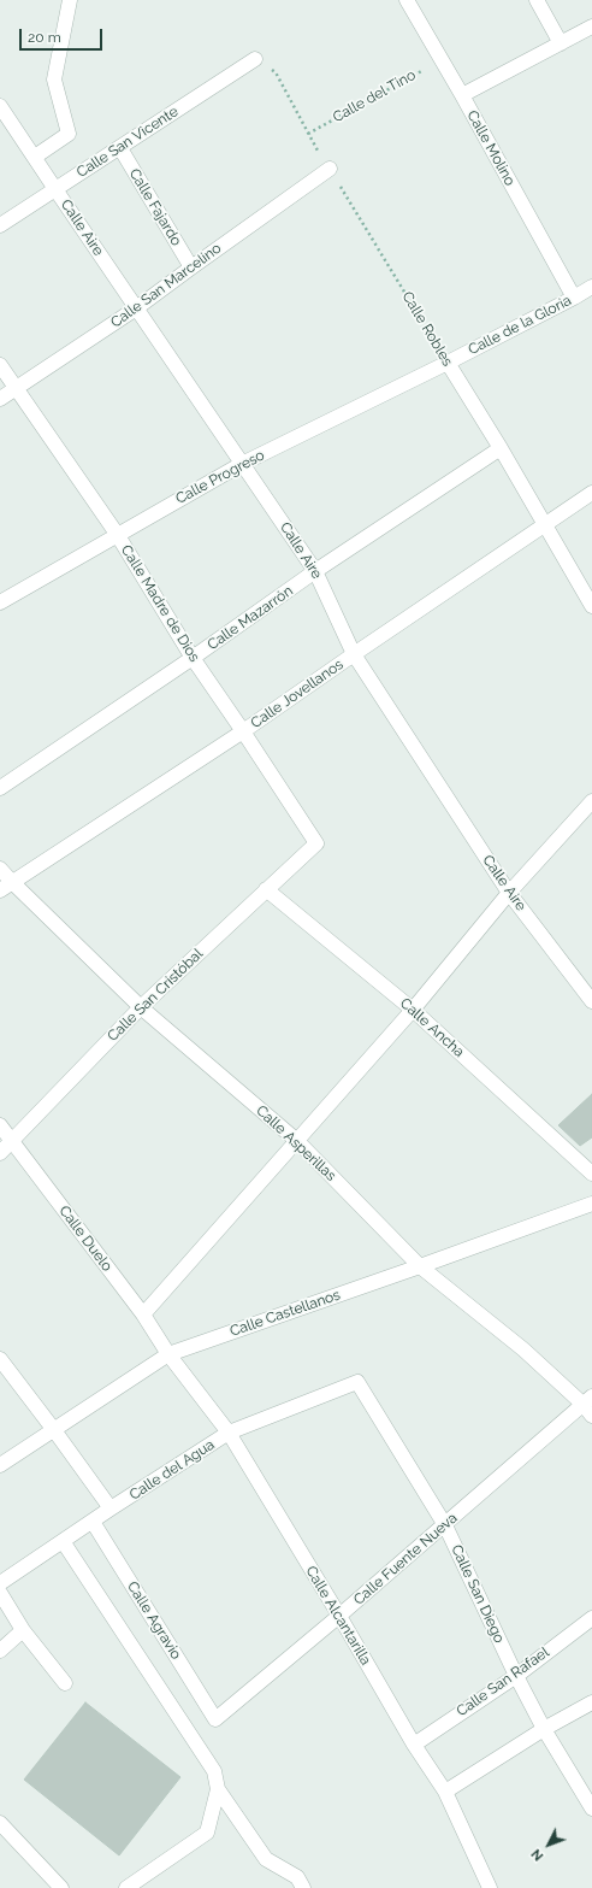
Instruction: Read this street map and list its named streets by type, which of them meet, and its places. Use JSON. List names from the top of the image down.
{
  "streets": {
    "street": [
      "Calle San Vicente",
      "Calle Molino",
      "Calle Fajardo",
      "Calle Aire",
      "Calle San Marcelino",
      "Calle de la Gloria",
      "Calle Robles",
      "Calle Progreso",
      "Calle Madre de Dios",
      "Calle Mazarrón",
      "Calle Jovellanos",
      "Calle San Cristóbal",
      "Calle Ancha",
      "Calle Asperillas",
      "Calle Duelo",
      "Calle Castellanos",
      "Calle del Agua",
      "Calle Fuente Nueva",
      "Calle San Diego",
      "Calle Alcantarilla",
      "Calle Agravio",
      "Calle San Rafael"
    ],
    "path": ["Calle del Tino"]
  },
  "crossings": [
    ["Calle del Tino", "Calle Molino"],
    ["Calle del Tino", "Calle Robles"],
    ["Calle San Vicente", "Calle Fajardo"],
    ["Calle San Vicente", "Calle Aire"],
    ["Calle San Vicente", "Calle Robles"],
    ["Calle Molino", "Calle de la Gloria"],
    ["Calle Fajardo", "Calle San Marcelino"],
    ["Calle Aire", "Calle San Marcelino"],
    ["Calle Aire", "Calle Progreso"],
    ["Calle Aire", "Calle Mazarrón"],
    ["Calle Aire", "Calle Jovellanos"],
    ["Calle San Marcelino", "Calle Robles"],
    ["Calle San Marcelino", "Calle Madre de Dios"],
    ["Calle de la Gloria", "Calle Robles"],
    ["Calle de la Gloria", "Calle Progreso"],
    ["Calle Robles", "Calle Progreso"],
    ["Calle Robles", "Calle Mazarrón"],
    ["Calle Robles", "Calle Jovellanos"],
    ["Calle Progreso", "Calle Madre de Dios"],
    ["Calle Madre de Dios", "Calle Mazarrón"],
    ["Calle Madre de Dios", "Calle Jovellanos"],
    ["Calle Madre de Dios", "Calle San Cristóbal"],
    ["Calle Jovellanos", "Calle Asperillas"],
    ["Calle San Cristóbal", "Calle Ancha"],
    ["Calle San Cristóbal", "Calle Asperillas"],
    ["Calle San Cristóbal", "Calle Duelo"],
    ["Calle Asperillas", "Calle Castellanos"],
    ["Calle Asperillas", "Calle Fuente Nueva"],
    ["Calle Duelo", "Calle Castellanos"],
    ["Calle Duelo", "Calle Alcantarilla"],
    ["Calle Castellanos", "Calle Alcantarilla"],
    ["Calle del Agua", "Calle San Diego"],
    ["Calle del Agua", "Calle Alcantarilla"],
    ["Calle del Agua", "Calle Agravio"],
    ["Calle Fuente Nueva", "Calle San Diego"],
    ["Calle Fuente Nueva", "Calle Alcantarilla"],
    ["Calle Fuente Nueva", "Calle Agravio"],
    ["Calle San Diego", "Calle San Rafael"],
    ["Calle Alcantarilla", "Calle San Rafael"]
  ],
  "scale_bar": "20 m",
  "north": "bottom left"
}
